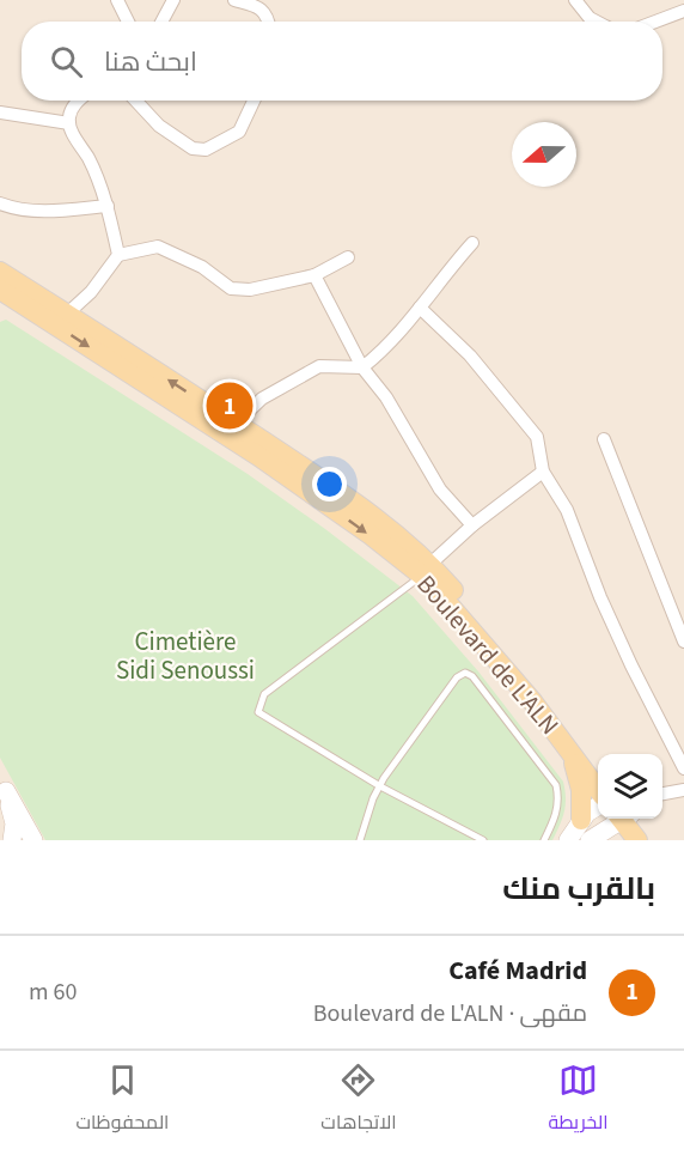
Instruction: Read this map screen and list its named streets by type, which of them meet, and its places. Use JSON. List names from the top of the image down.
{
  "streets": {
    "main road": ["Boulevard de L'ALN"]
  },
  "parks": ["Cimetière Sidi Senoussi"],
  "north": "left",
  "page": {
    "search": "ابحث هنا",
    "pins": "1",
    "heading": "بالقرب منك",
    "list": [
      {
        "mark": "1",
        "name": "Café Madrid",
        "note": "مقهى · Boulevard de L'ALN",
        "value": "60 m"
      }
    ],
    "nav": ["الخريطة", "الاتجاهات", "المحفوظات"]
  }
}
